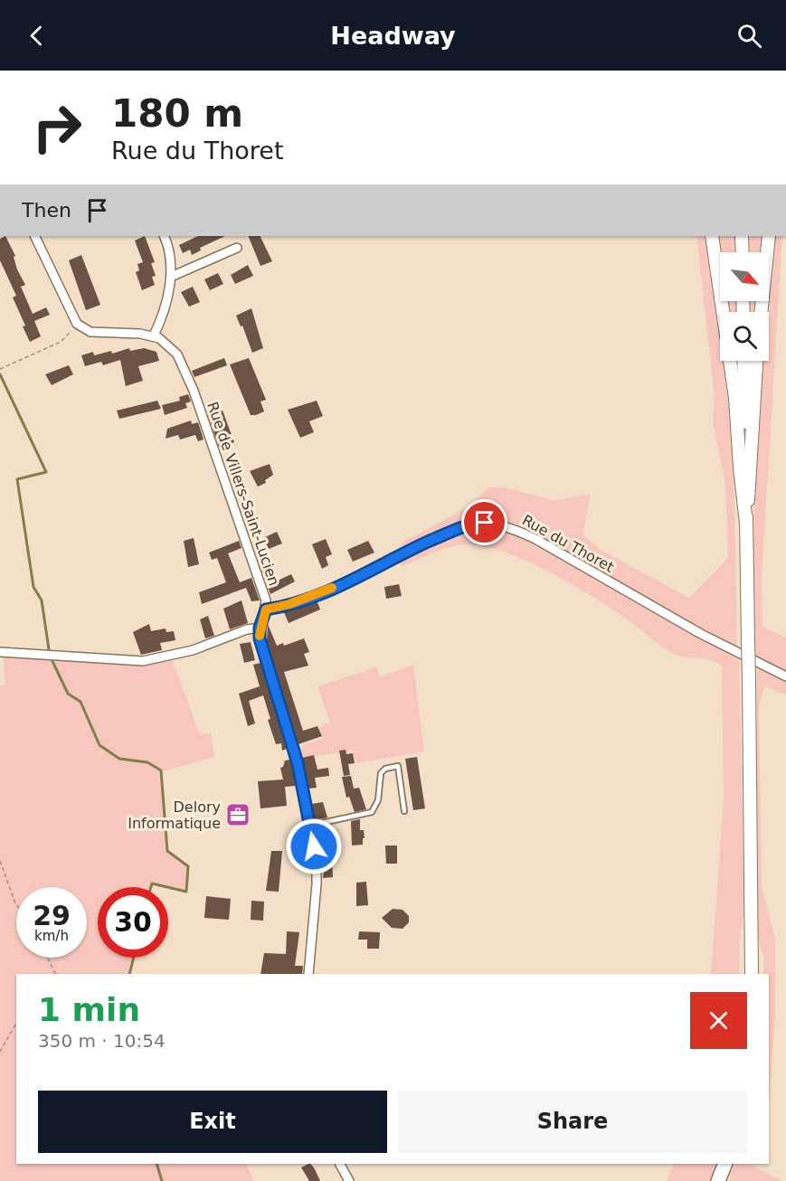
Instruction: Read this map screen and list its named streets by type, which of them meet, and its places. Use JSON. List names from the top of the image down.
{
  "streets": {
    "street": ["Rue de Villers-Saint-Lucien", "Rue du Thoret"]
  },
  "crossings": [
    ["Rue de Villers-Saint-Lucien", "Rue du Thoret"]
  ],
  "places": {
    "office": ["Delory Informatique"]
  },
  "north": "bottom right",
  "page": {
    "header": "Headway",
    "turn": ["180 m", "Rue du Thoret"],
    "then": "Then",
    "speed": "29 km/h",
    "limit": "30",
    "heading": ["1 min", "350 m · 10:54"],
    "buttons": ["Exit", "Share"]
  }
}
